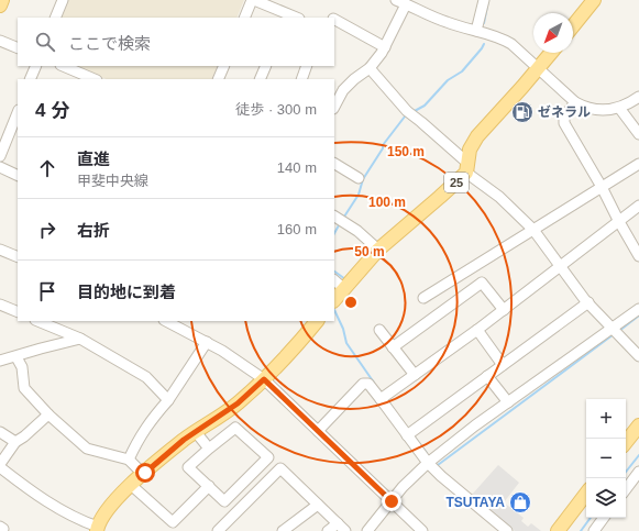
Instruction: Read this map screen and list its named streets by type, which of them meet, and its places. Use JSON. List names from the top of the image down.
{
  "streets": {
    "main road": ["25"]
  },
  "places": {
    "fuel station": ["ゼネラル"],
    "shop": ["TSUTAYA"]
  },
  "north": "bottom left",
  "page": {
    "search": "ここで検索",
    "heading": ["4 分", "徒歩 · 300 m"],
    "list": [
      ["直進", "甲斐中央線", "140 m"],
      ["右折", "160 m"],
      "目的地に到着"
    ],
    "map_buttons": ["+", "−"]
  },
  "rings": ["150 m", "100 m", "50 m"]
}
